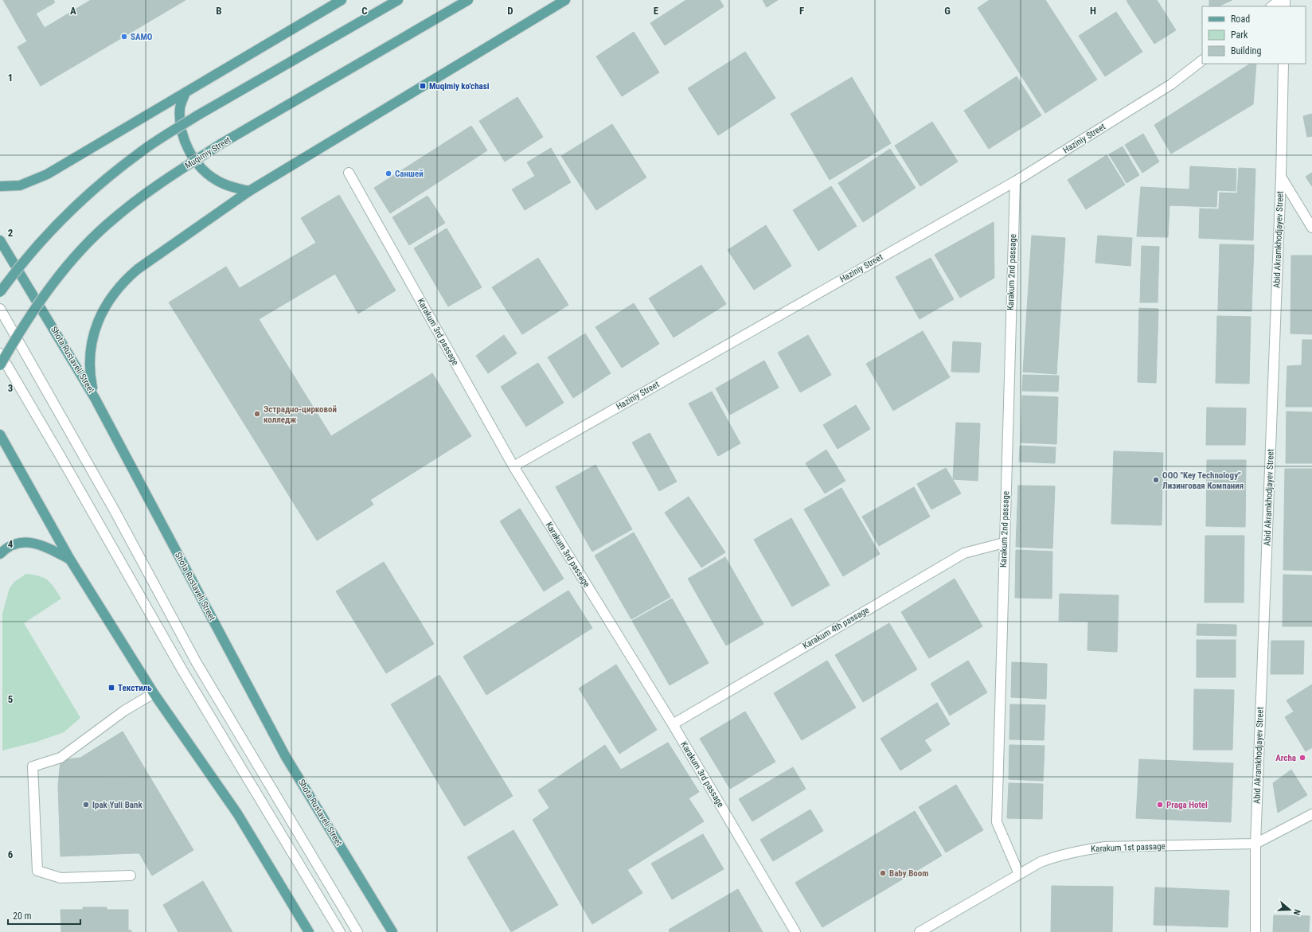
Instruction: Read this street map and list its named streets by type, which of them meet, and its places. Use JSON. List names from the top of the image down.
{
  "streets": {
    "main road": ["Muqimiy Street", "Shota Rustaveli Street"],
    "street": [
      "Haziniy Street",
      "Abid Akramkhodjayev Street",
      "Karakum 2nd passage",
      "Karakum 3rd passage",
      "Karakum 4th passage",
      "Karakum 1st passage"
    ]
  },
  "crossings": [
    ["Haziniy Street", "Karakum 2nd passage"],
    ["Haziniy Street", "Karakum 3rd passage"],
    ["Abid Akramkhodjayev Street", "Karakum 1st passage"],
    ["Karakum 2nd passage", "Karakum 4th passage"],
    ["Karakum 2nd passage", "Karakum 1st passage"],
    ["Karakum 3rd passage", "Karakum 4th passage"]
  ],
  "places": {
    "other": [
      "SAMO",
      "Саншей",
      "Эстрадно-цирковой колледж",
      "OOO \"Key Technology\" Лизинговая Компания",
      "Archa",
      "Ipak Yuli Bank",
      "Praga Hotel",
      "Baby Boom"
    ],
    "transit": ["Muqimiy ko'chasi", "Текстиль"]
  },
  "legend": ["Road", "Park", "Building"],
  "scale_bar": "20 m",
  "north": "right",
  "grid": {
    "columns": [
      "A",
      "B",
      "C",
      "D",
      "E",
      "F",
      "G",
      "H"
    ],
    "rows": [
      "1",
      "2",
      "3",
      "4",
      "5",
      "6"
    ]
  }
}
